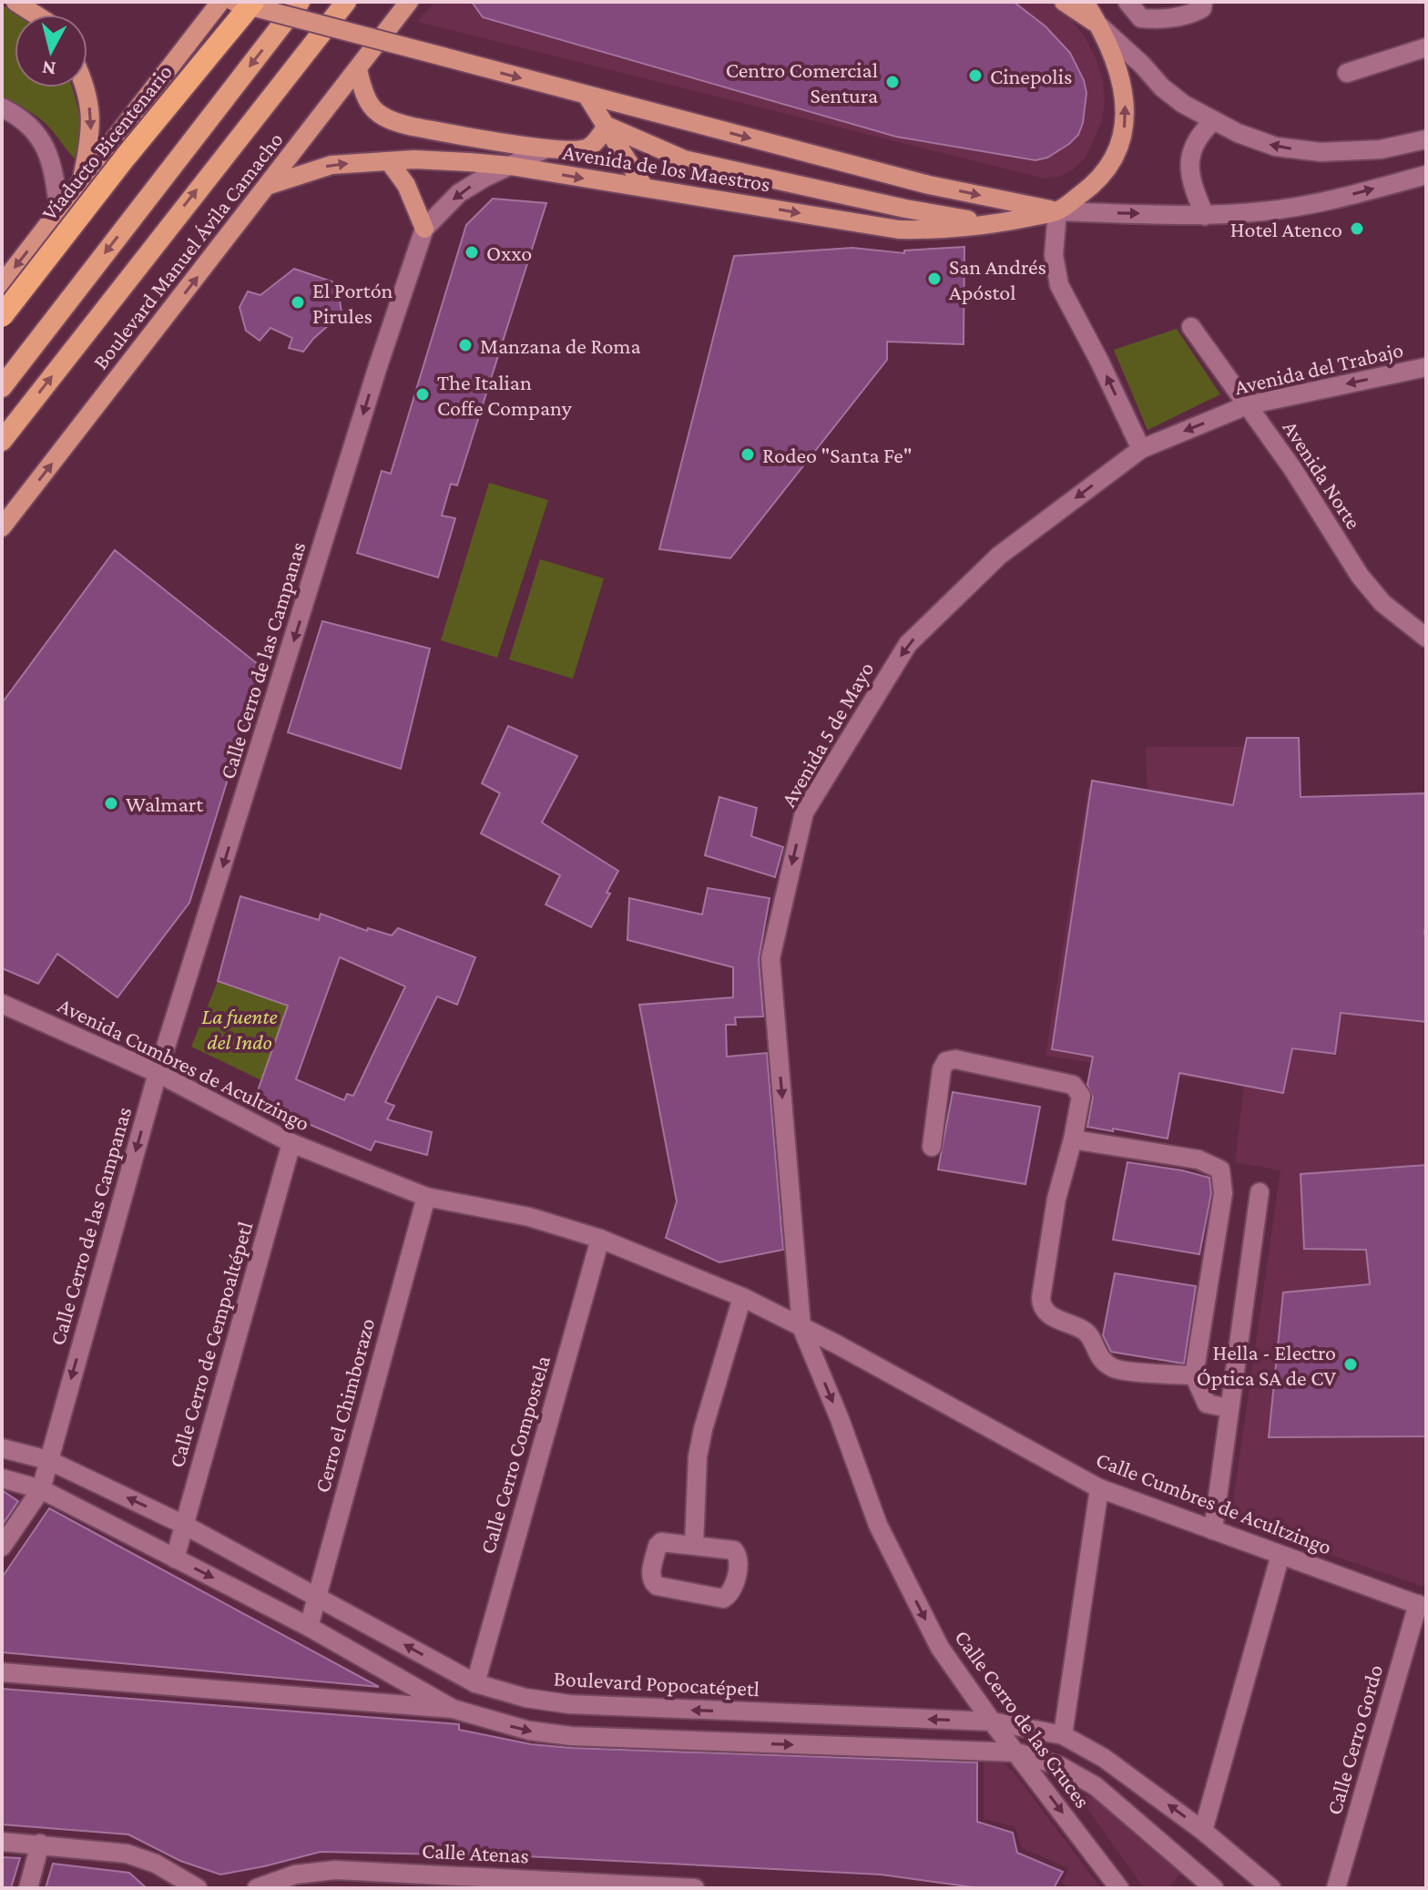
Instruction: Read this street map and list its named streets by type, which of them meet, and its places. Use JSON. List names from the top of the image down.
{
  "streets": {
    "highway": ["Viaducto Bicentenario", "Boulevard Manuel Ávila Camacho"],
    "main road": ["Avenida de los Maestros"],
    "street": [
      "Avenida del Trabajo",
      "Avenida Norte",
      "Calle Cerro de las Campanas",
      "Avenida 5 de Mayo",
      "Avenida Cumbres de Acultzingo",
      "Calle Cerro de Cempoaltépetl",
      "Cerro el Chimborazo",
      "Calle Cerro Compostela",
      "Calle Cumbres de Acultzingo",
      "Boulevard Popocatépetl",
      "Calle Cerro de las Cruces",
      "Calle Cerro Gordo",
      "Calle Atenas"
    ]
  },
  "crossings": [
    ["Avenida de los Maestros", "Boulevard Manuel Ávila Camacho"],
    ["Avenida de los Maestros", "Calle Cerro de las Campanas"],
    ["Avenida del Trabajo", "Avenida Norte"],
    ["Avenida del Trabajo", "Avenida 5 de Mayo"],
    ["Calle Cerro de las Campanas", "Avenida Cumbres de Acultzingo"],
    ["Calle Cerro de las Campanas", "Boulevard Popocatépetl"],
    ["Avenida 5 de Mayo", "Avenida Cumbres de Acultzingo"],
    ["Avenida 5 de Mayo", "Calle Cerro de las Cruces"],
    ["Avenida Cumbres de Acultzingo", "Calle Cerro de Cempoaltépetl"],
    ["Avenida Cumbres de Acultzingo", "Cerro el Chimborazo"],
    ["Avenida Cumbres de Acultzingo", "Calle Cerro Compostela"],
    ["Avenida Cumbres de Acultzingo", "Calle Cumbres de Acultzingo"],
    ["Avenida Cumbres de Acultzingo", "Calle Cerro de las Cruces"],
    ["Calle Cerro de Cempoaltépetl", "Boulevard Popocatépetl"],
    ["Cerro el Chimborazo", "Boulevard Popocatépetl"],
    ["Calle Cerro Compostela", "Boulevard Popocatépetl"],
    ["Calle Cumbres de Acultzingo", "Calle Cerro Gordo"],
    ["Boulevard Popocatépetl", "Calle Cerro de las Cruces"]
  ],
  "one_way": [
    "Avenida del Trabajo",
    "Calle Cerro de las Campanas",
    "Avenida 5 de Mayo",
    "Calle Cerro de las Cruces"
  ],
  "parks": ["La fuente del Indo"],
  "places": [
    "Cinepolis",
    "Centro Comercial Sentura",
    "Hotel Atenco",
    "Oxxo",
    "San Andrés Apóstol",
    "El Portón Pirules",
    "Manzana de Roma",
    "The Italian Coffe Company",
    "Rodeo \"Santa Fe\"",
    "Walmart",
    "Hella - Electro Óptica SA de CV"
  ],
  "north": "bottom"
}
